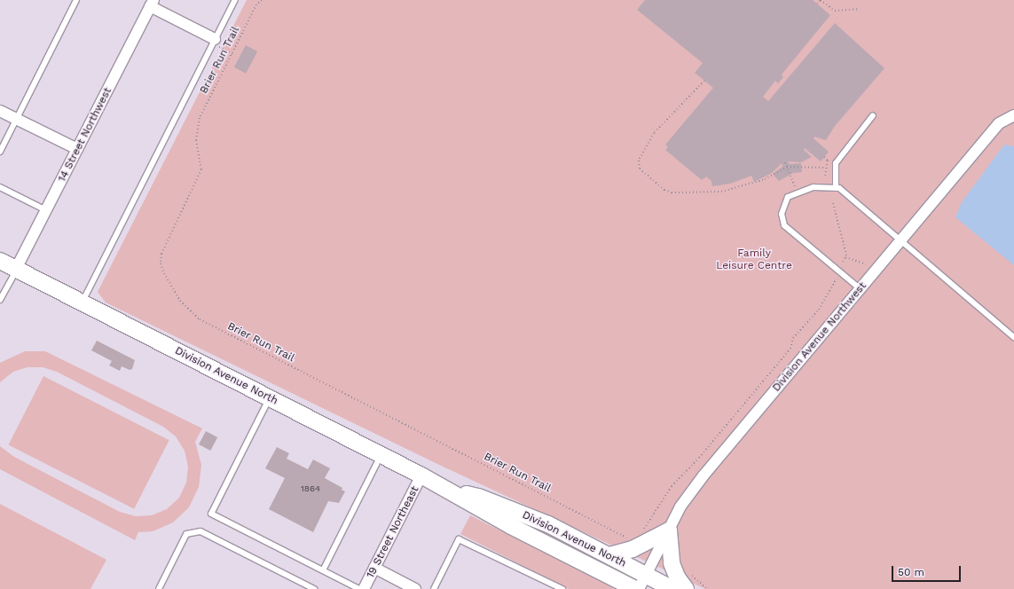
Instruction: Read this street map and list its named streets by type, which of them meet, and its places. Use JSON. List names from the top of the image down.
{
  "streets": {
    "main road": ["Division Avenue North"],
    "street": ["14 Street Northwest", "Division Avenue Northwest", "19 Street Northeast"],
    "path": ["Brier Run Trail"]
  },
  "crossings": [
    ["14 Street Northwest", "Division Avenue North"],
    ["Division Avenue Northwest", "Division Avenue North"],
    ["Division Avenue North", "19 Street Northeast"]
  ],
  "parks": ["Family Leisure Centre"],
  "house_numbers": ["1864"],
  "scale_bar": "50 m"
}
